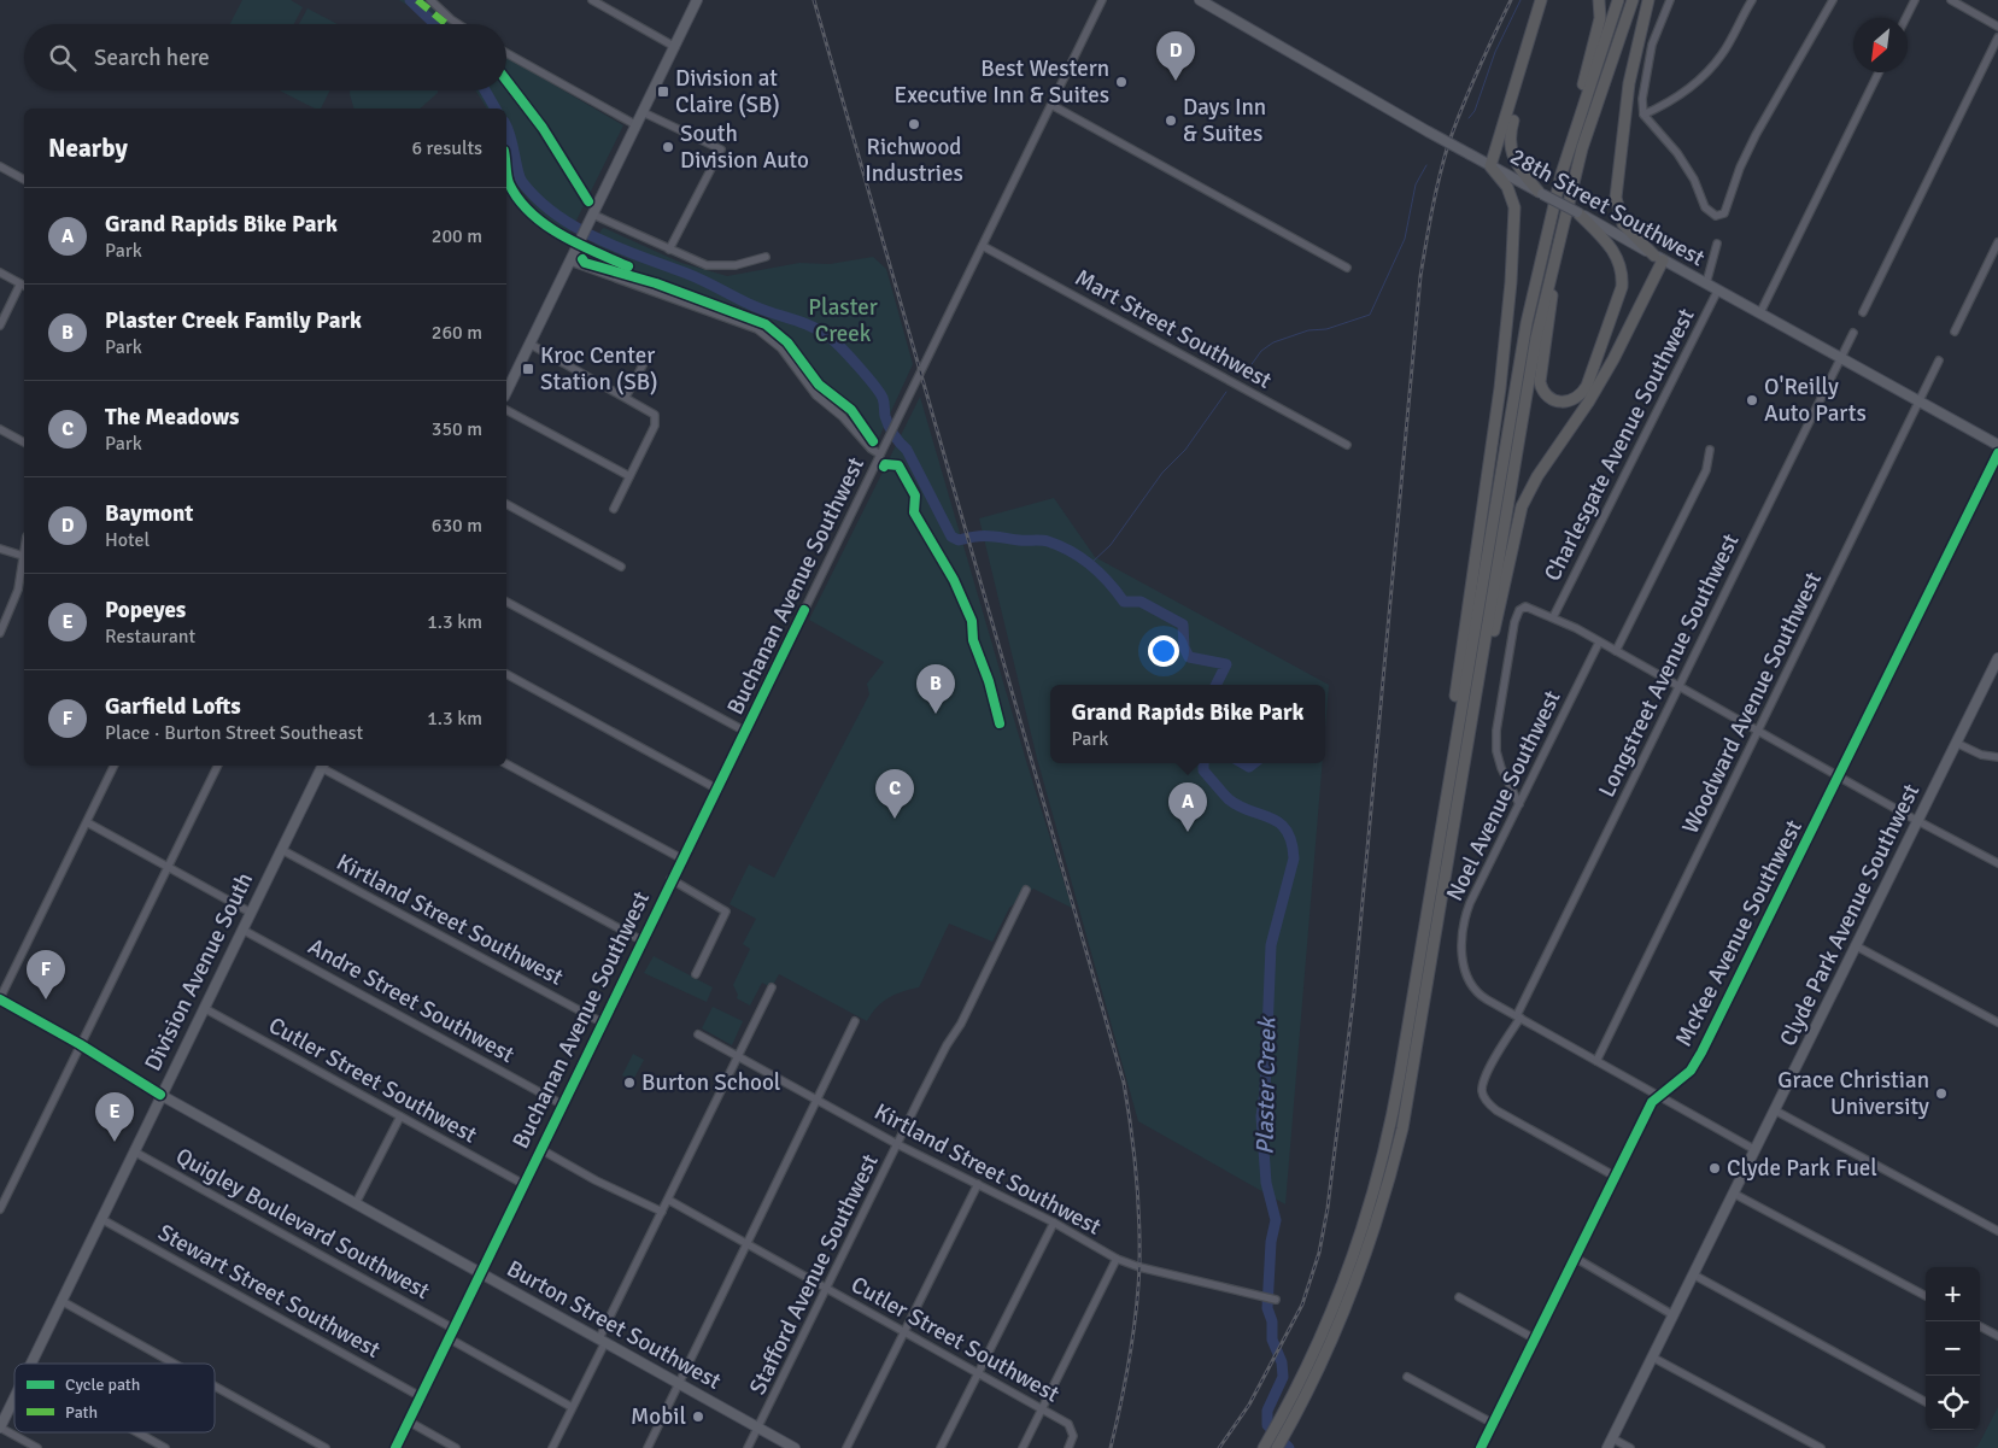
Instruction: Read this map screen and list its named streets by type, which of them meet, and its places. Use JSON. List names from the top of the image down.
{
  "streets": {
    "main road": [
      "28th Street Southwest",
      "Clyde Park Avenue Southwest",
      "Division Avenue South",
      "Burton Street Southwest"
    ],
    "street": [
      "Mart Street Southwest",
      "Charlesgate Avenue Southwest",
      "Buchanan Avenue Southwest",
      "Longstreet Avenue Southwest",
      "Woodward Avenue Southwest",
      "Noel Avenue Southwest",
      "Kirtland Street Southwest",
      "McKee Avenue Southwest",
      "Andre Street Southwest",
      "Cutler Street Southwest",
      "Quigley Boulevard Southwest",
      "Stafford Avenue Southwest",
      "Stewart Street Southwest"
    ]
  },
  "crossings": [
    ["28th Street Southwest", "Charlesgate Avenue Southwest"],
    ["28th Street Southwest", "Longstreet Avenue Southwest"],
    ["28th Street Southwest", "Woodward Avenue Southwest"],
    ["Mart Street Southwest", "Buchanan Avenue Southwest"],
    ["Buchanan Avenue Southwest", "Kirtland Street Southwest"],
    ["Buchanan Avenue Southwest", "Andre Street Southwest"],
    ["Buchanan Avenue Southwest", "Cutler Street Southwest"],
    ["Buchanan Avenue Southwest", "Quigley Boulevard Southwest"],
    ["Buchanan Avenue Southwest", "Stewart Street Southwest"],
    ["Buchanan Avenue Southwest", "Burton Street Southwest"],
    ["Longstreet Avenue Southwest", "Noel Avenue Southwest"],
    ["Longstreet Avenue Southwest", "McKee Avenue Southwest"],
    ["Woodward Avenue Southwest", "Noel Avenue Southwest"],
    ["Noel Avenue Southwest", "Clyde Park Avenue Southwest"],
    ["Noel Avenue Southwest", "McKee Avenue Southwest"],
    ["Kirtland Street Southwest", "Division Avenue South"],
    ["Kirtland Street Southwest", "Stafford Avenue Southwest"],
    ["Division Avenue South", "Andre Street Southwest"],
    ["Division Avenue South", "Cutler Street Southwest"],
    ["Division Avenue South", "Quigley Boulevard Southwest"],
    ["Division Avenue South", "Stewart Street Southwest"],
    ["Division Avenue South", "Burton Street Southwest"],
    ["Cutler Street Southwest", "Stafford Avenue Southwest"],
    ["Stafford Avenue Southwest", "Burton Street Southwest"]
  ],
  "water": ["Plaster Creek"],
  "parks": ["Plaster Creek"],
  "places": {
    "other": [
      "Best Western Executive Inn & Suites",
      "Days Inn & Suites",
      "Richwood Industries",
      "South Division Auto",
      "O'Reilly Auto Parts",
      "Burton School",
      "Grace Christian University",
      "Clyde Park Fuel",
      "Mobil"
    ],
    "transit": ["Division at Claire (SB)", "Kroc Center Station (SB)"]
  },
  "legend": ["Cycle path", "Path"],
  "north": "bottom left",
  "page": {
    "search": "Search here",
    "pins": [
      "D",
      "B",
      "C",
      "A",
      "F",
      "E"
    ],
    "heading": ["Nearby", "6 results"],
    "list": [
      {
        "mark": "A",
        "name": "Grand Rapids Bike Park",
        "note": "Park",
        "value": "200 m"
      },
      {
        "mark": "B",
        "name": "Plaster Creek Family Park",
        "note": "Park",
        "value": "260 m"
      },
      {
        "mark": "C",
        "name": "The Meadows",
        "note": "Park",
        "value": "350 m"
      },
      {
        "mark": "D",
        "name": "Baymont",
        "note": "Hotel",
        "value": "630 m"
      },
      {
        "mark": "E",
        "name": "Popeyes",
        "note": "Restaurant",
        "value": "1.3 km"
      },
      {
        "mark": "F",
        "name": "Garfield Lofts",
        "note": "Place · Burton Street Southeast",
        "value": "1.3 km"
      }
    ],
    "popup": ["Grand Rapids Bike Park", "Park"],
    "map_buttons": ["+", "−"]
  }
}
